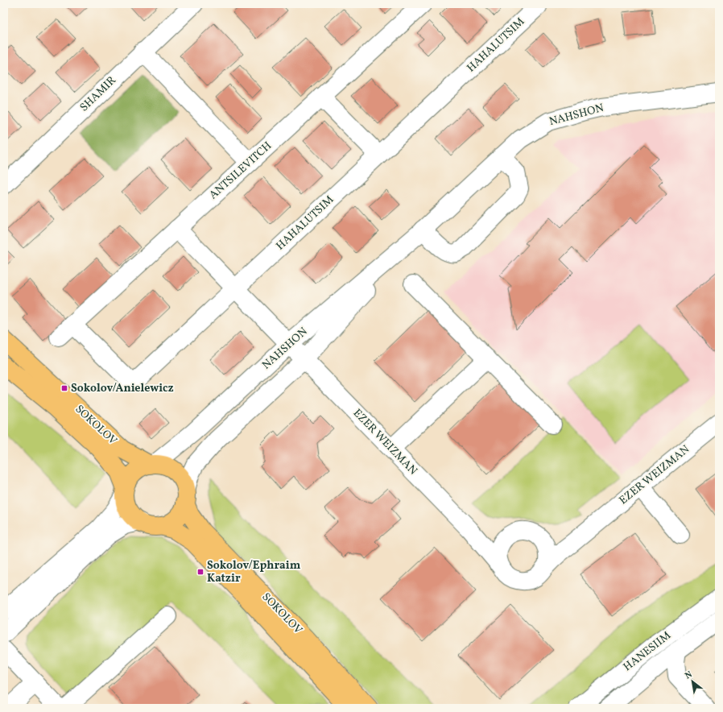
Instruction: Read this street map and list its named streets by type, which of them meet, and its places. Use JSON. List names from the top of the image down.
{
  "streets": {
    "main road": ["SOKOLOV"],
    "street": [
      "HAHALUTSIM",
      "SHAMIR",
      "NAHSHON",
      "ANTSILEVITCH",
      "EZER WEIZMAN",
      "HANESIIM"
    ]
  },
  "crossings": [
    ["HAHALUTSIM", "ANTSILEVITCH"],
    ["HAHALUTSIM", "EZER WEIZMAN"],
    ["NAHSHON", "SOKOLOV"],
    ["NAHSHON", "EZER WEIZMAN"],
    ["ANTSILEVITCH", "EZER WEIZMAN"]
  ],
  "places": {
    "transit": ["Sokolov/Anielewicz", "Sokolov/Ephraim Katzir"]
  },
  "north": "top left"
}
